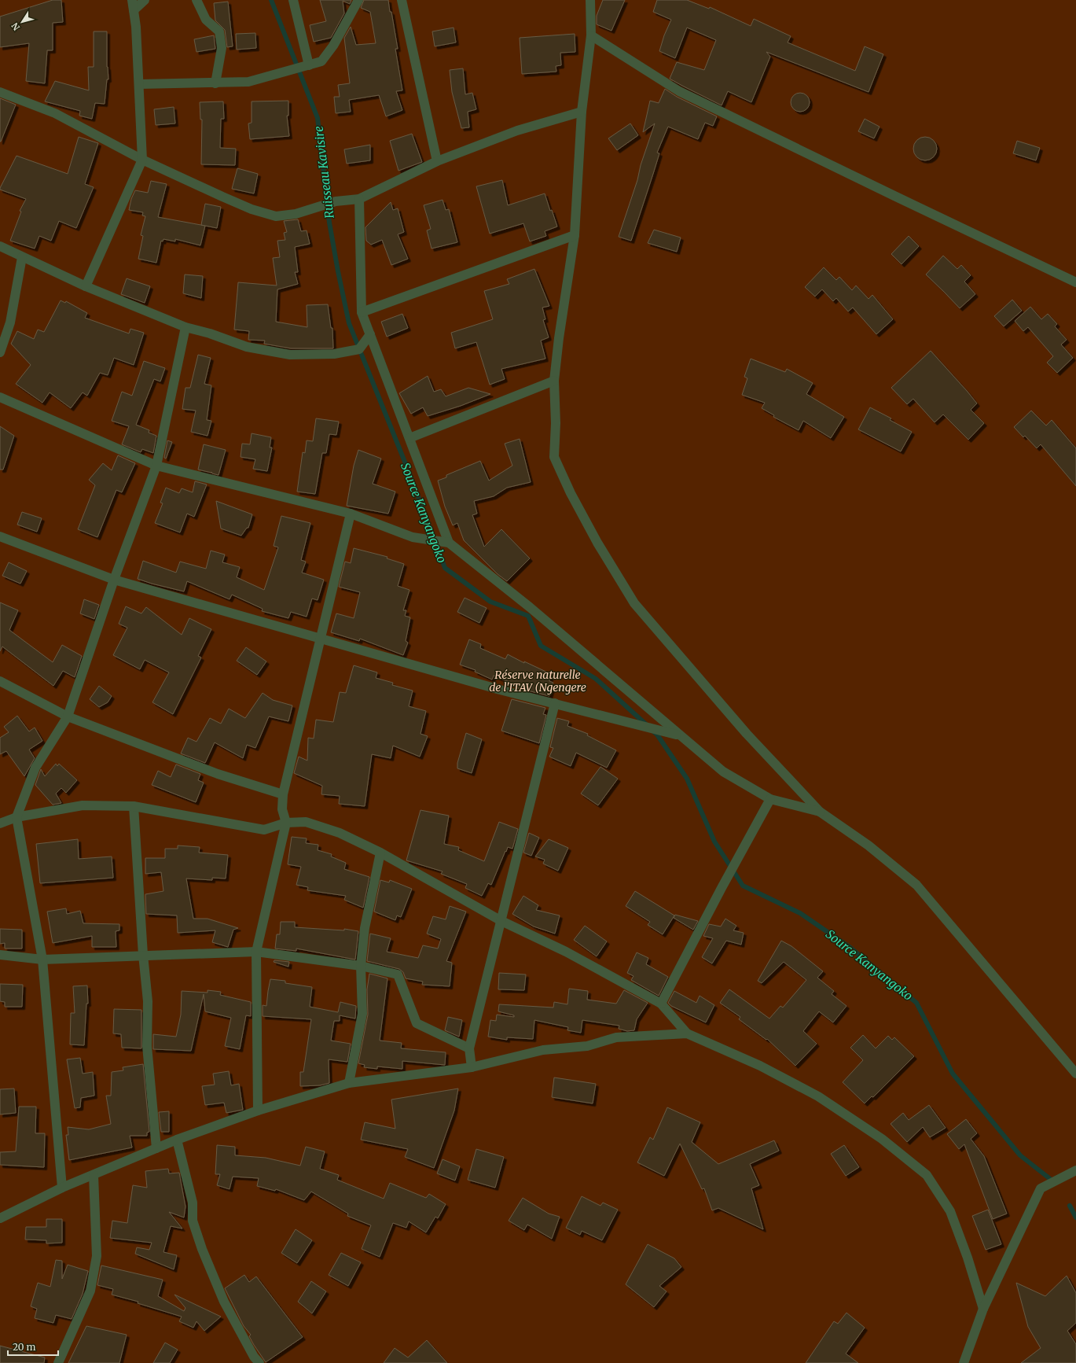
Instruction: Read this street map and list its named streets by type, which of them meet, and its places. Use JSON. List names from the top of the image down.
{
  "water": ["Ruisseau Kavisire", "Source Kanyangoko"],
  "parks": ["Réserve naturelle de l'ITAV (Ngengere"],
  "scale_bar": "20 m",
  "north": "bottom left"
}
